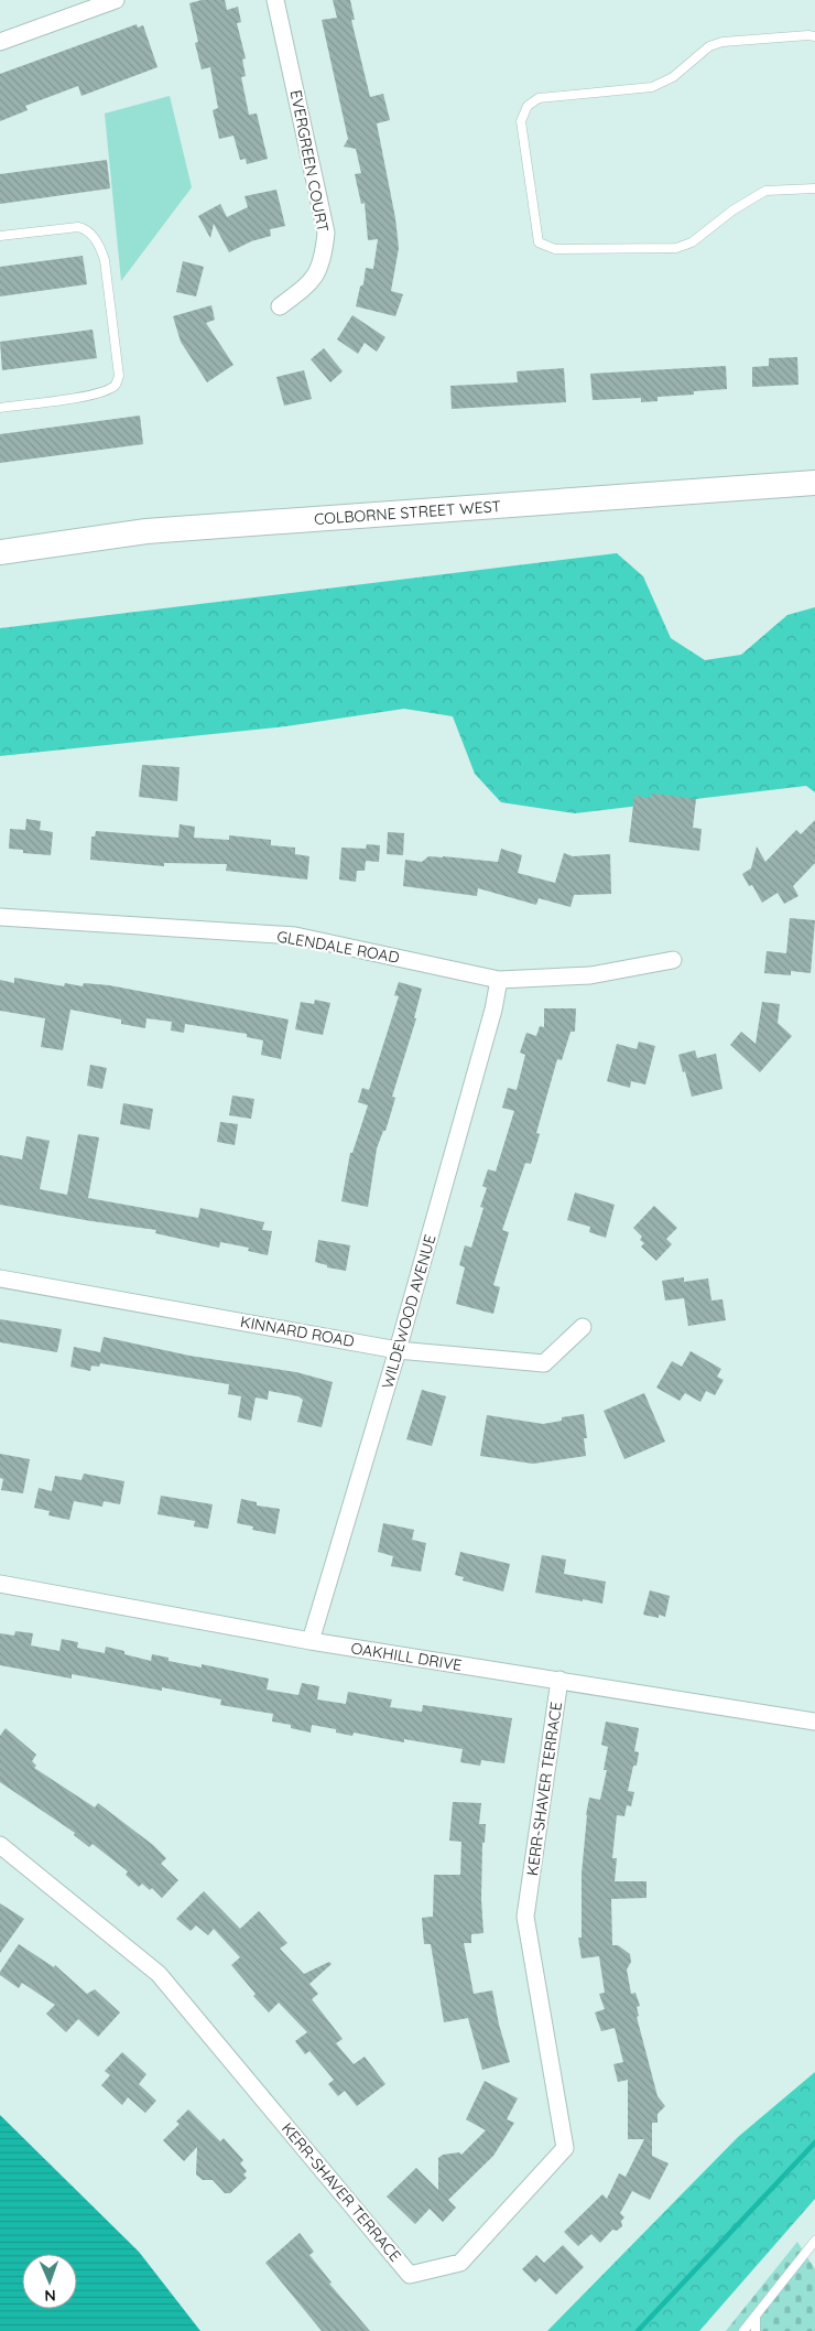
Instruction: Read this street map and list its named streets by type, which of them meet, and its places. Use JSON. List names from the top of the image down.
{
  "streets": {
    "main road": ["COLBORNE STREET WEST"],
    "street": [
      "EVERGREEN COURT",
      "GLENDALE ROAD",
      "WILDEWOOD AVENUE",
      "KINNARD ROAD",
      "OAKHILL DRIVE",
      "KERR-SHAVER TERRACE"
    ]
  },
  "crossings": [
    ["GLENDALE ROAD", "WILDEWOOD AVENUE"],
    ["WILDEWOOD AVENUE", "KINNARD ROAD"],
    ["WILDEWOOD AVENUE", "OAKHILL DRIVE"],
    ["OAKHILL DRIVE", "KERR-SHAVER TERRACE"]
  ],
  "north": "bottom"
}
